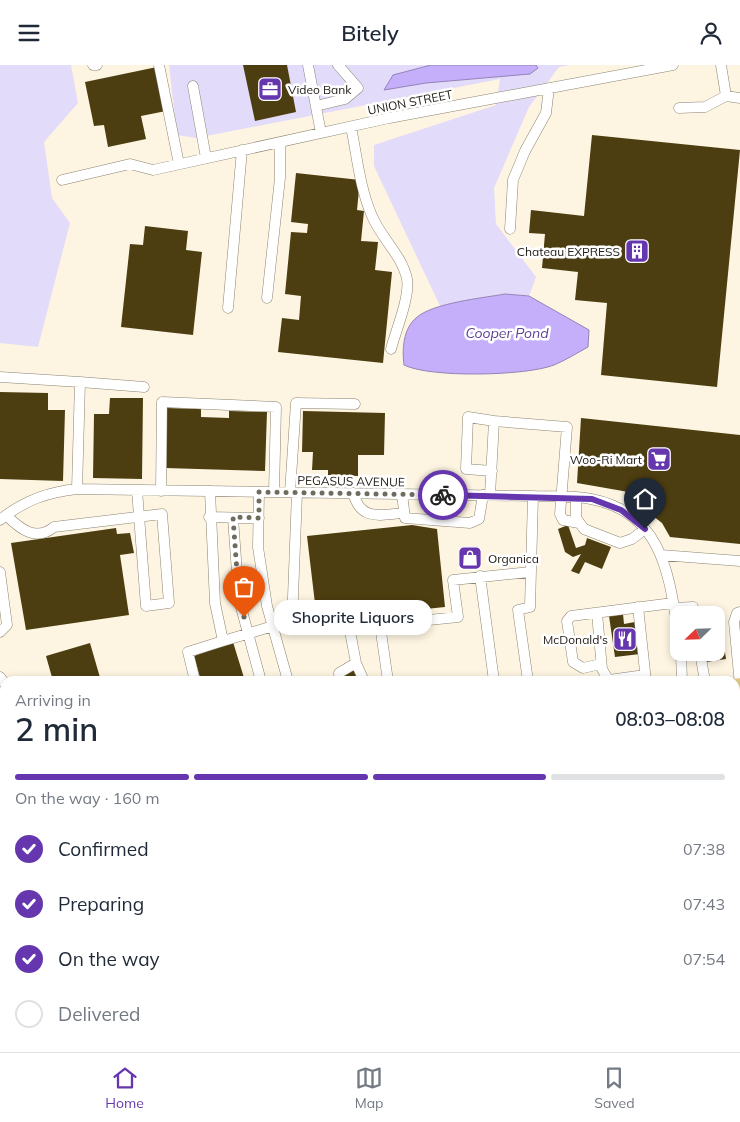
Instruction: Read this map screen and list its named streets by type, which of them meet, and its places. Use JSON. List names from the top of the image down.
{
  "streets": {
    "street": ["UNION STREET", "PEGASUS AVENUE"]
  },
  "water": ["Cooper Pond"],
  "places": {
    "office": ["Video Bank"],
    "building": ["Chateau EXPRESS"],
    "supermarket": ["Woo-Ri Mart"],
    "shop": ["Organica"],
    "other": ["Shoprite Liquors"],
    "restaurant": ["McDonald's"]
  },
  "north": "bottom left",
  "page": {
    "header": "Bitely",
    "bubble": "Shoprite Liquors",
    "heading": ["2 min", "Arriving in", "08:03–08:08"],
    "bar": "On the way · 160 m",
    "list": [
      ["Confirmed", "07:38"],
      ["Preparing", "07:43"],
      ["On the way", "07:54"],
      "Delivered"
    ],
    "tabs": ["Home", "Map", "Saved"]
  }
}
